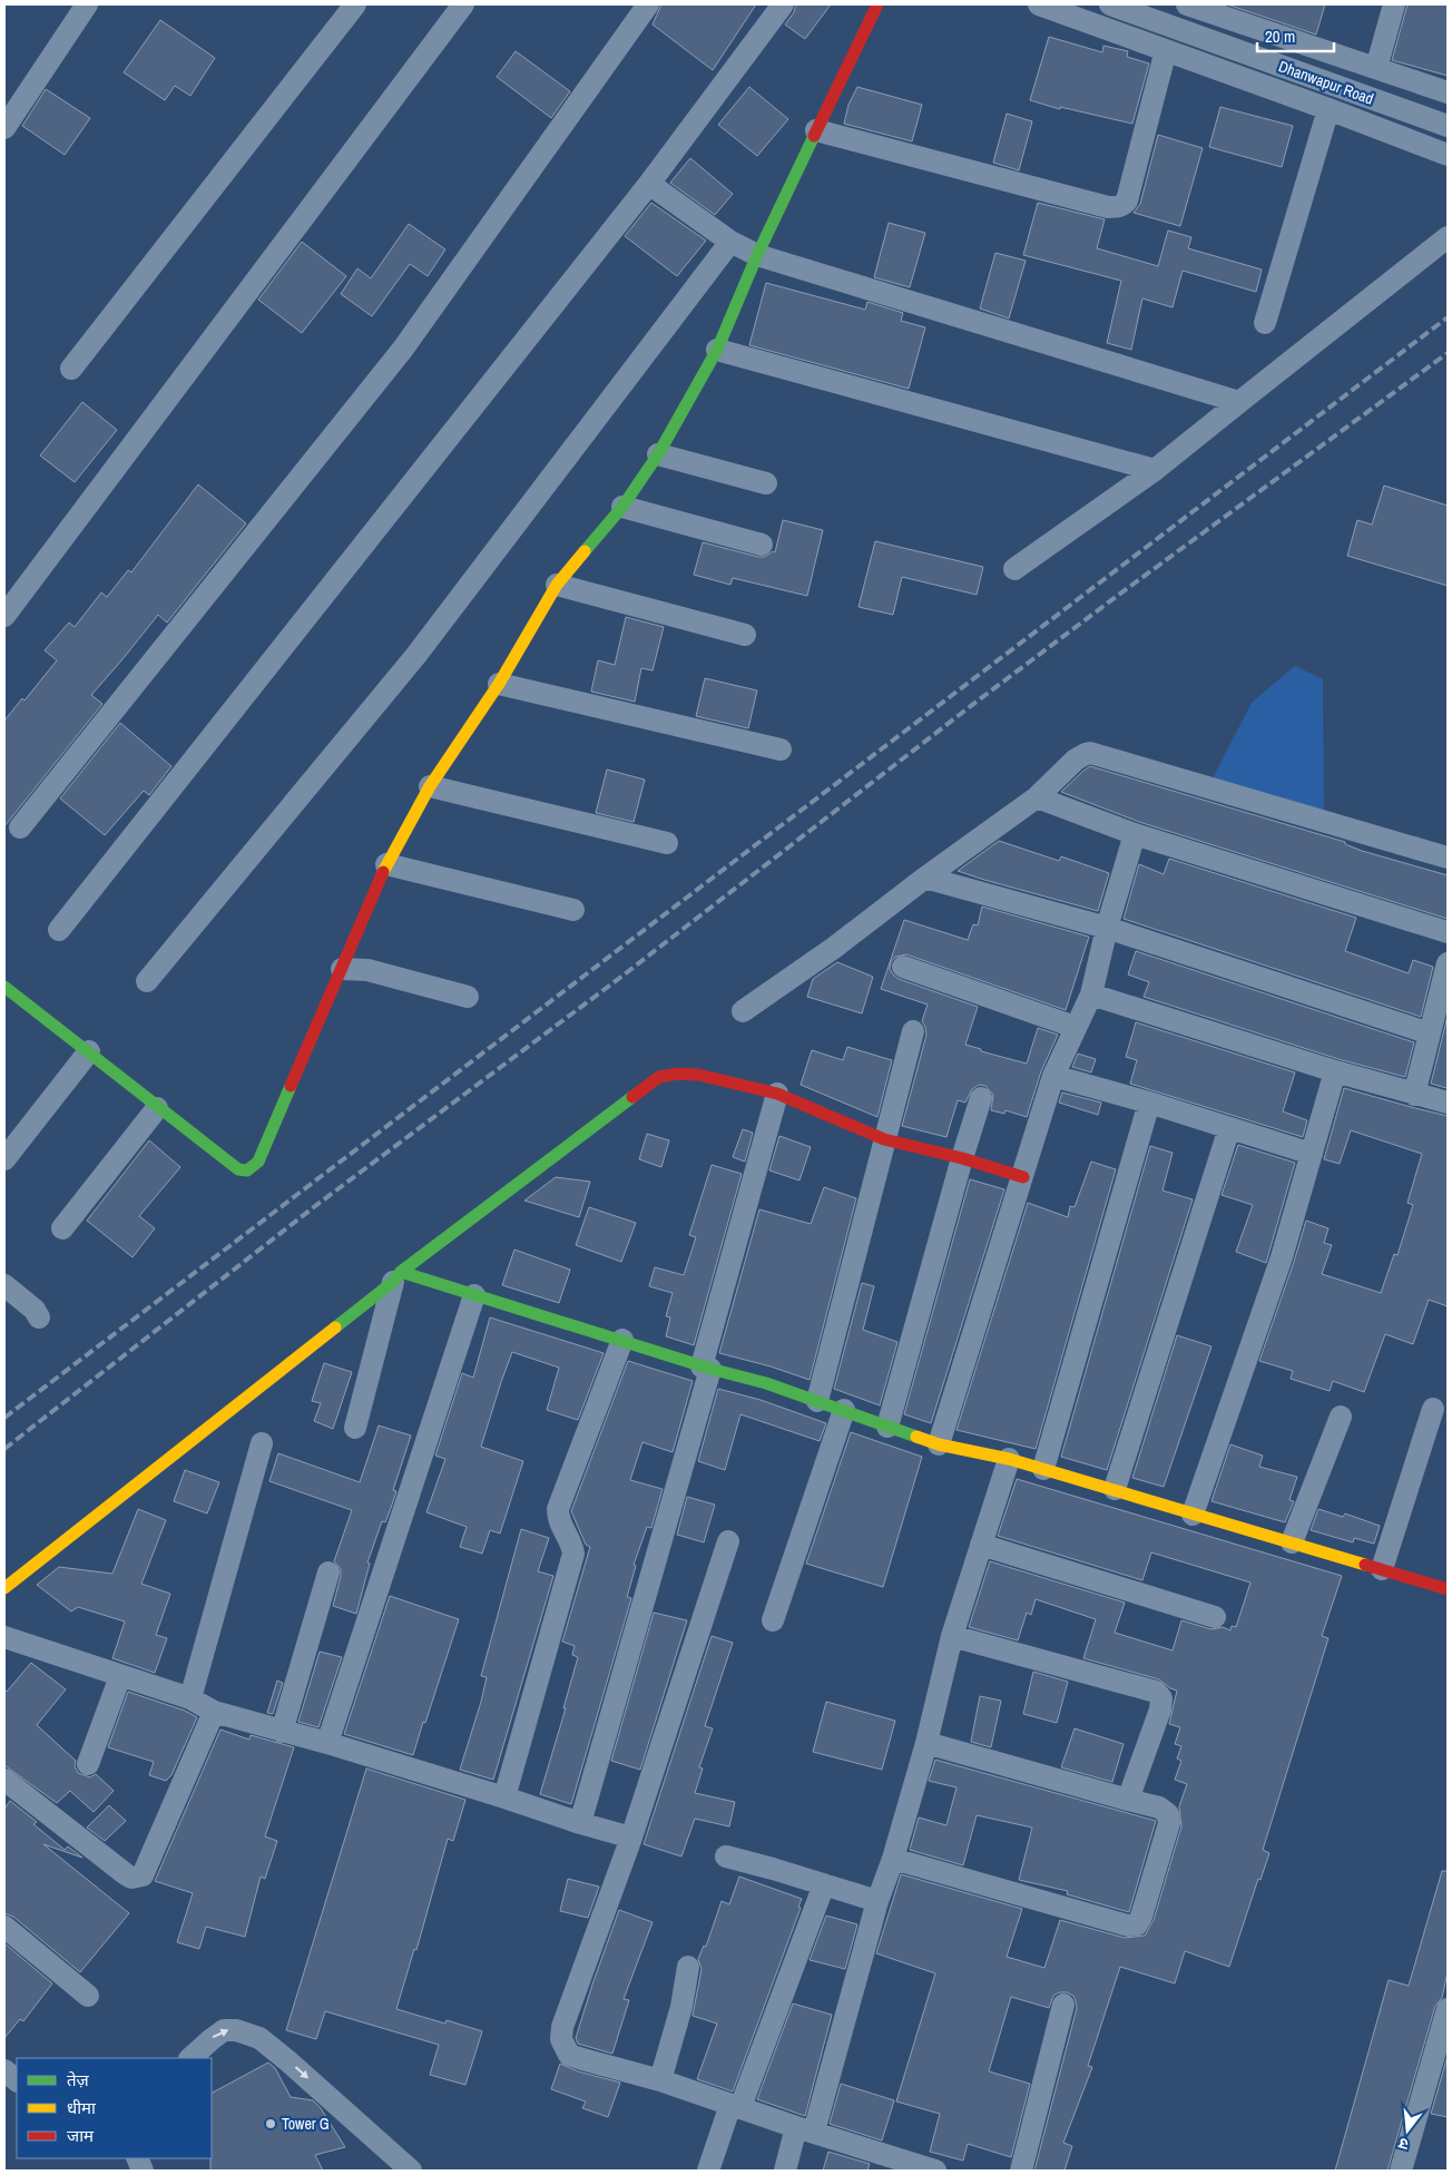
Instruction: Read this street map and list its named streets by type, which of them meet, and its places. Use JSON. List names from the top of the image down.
{
  "streets": {
    "street": ["Dhanwapur Road"]
  },
  "places": ["Tower G"],
  "legend": ["तेज़", "धीमा", "जाम"],
  "scale_bar": "20 m",
  "north": "bottom"
}
